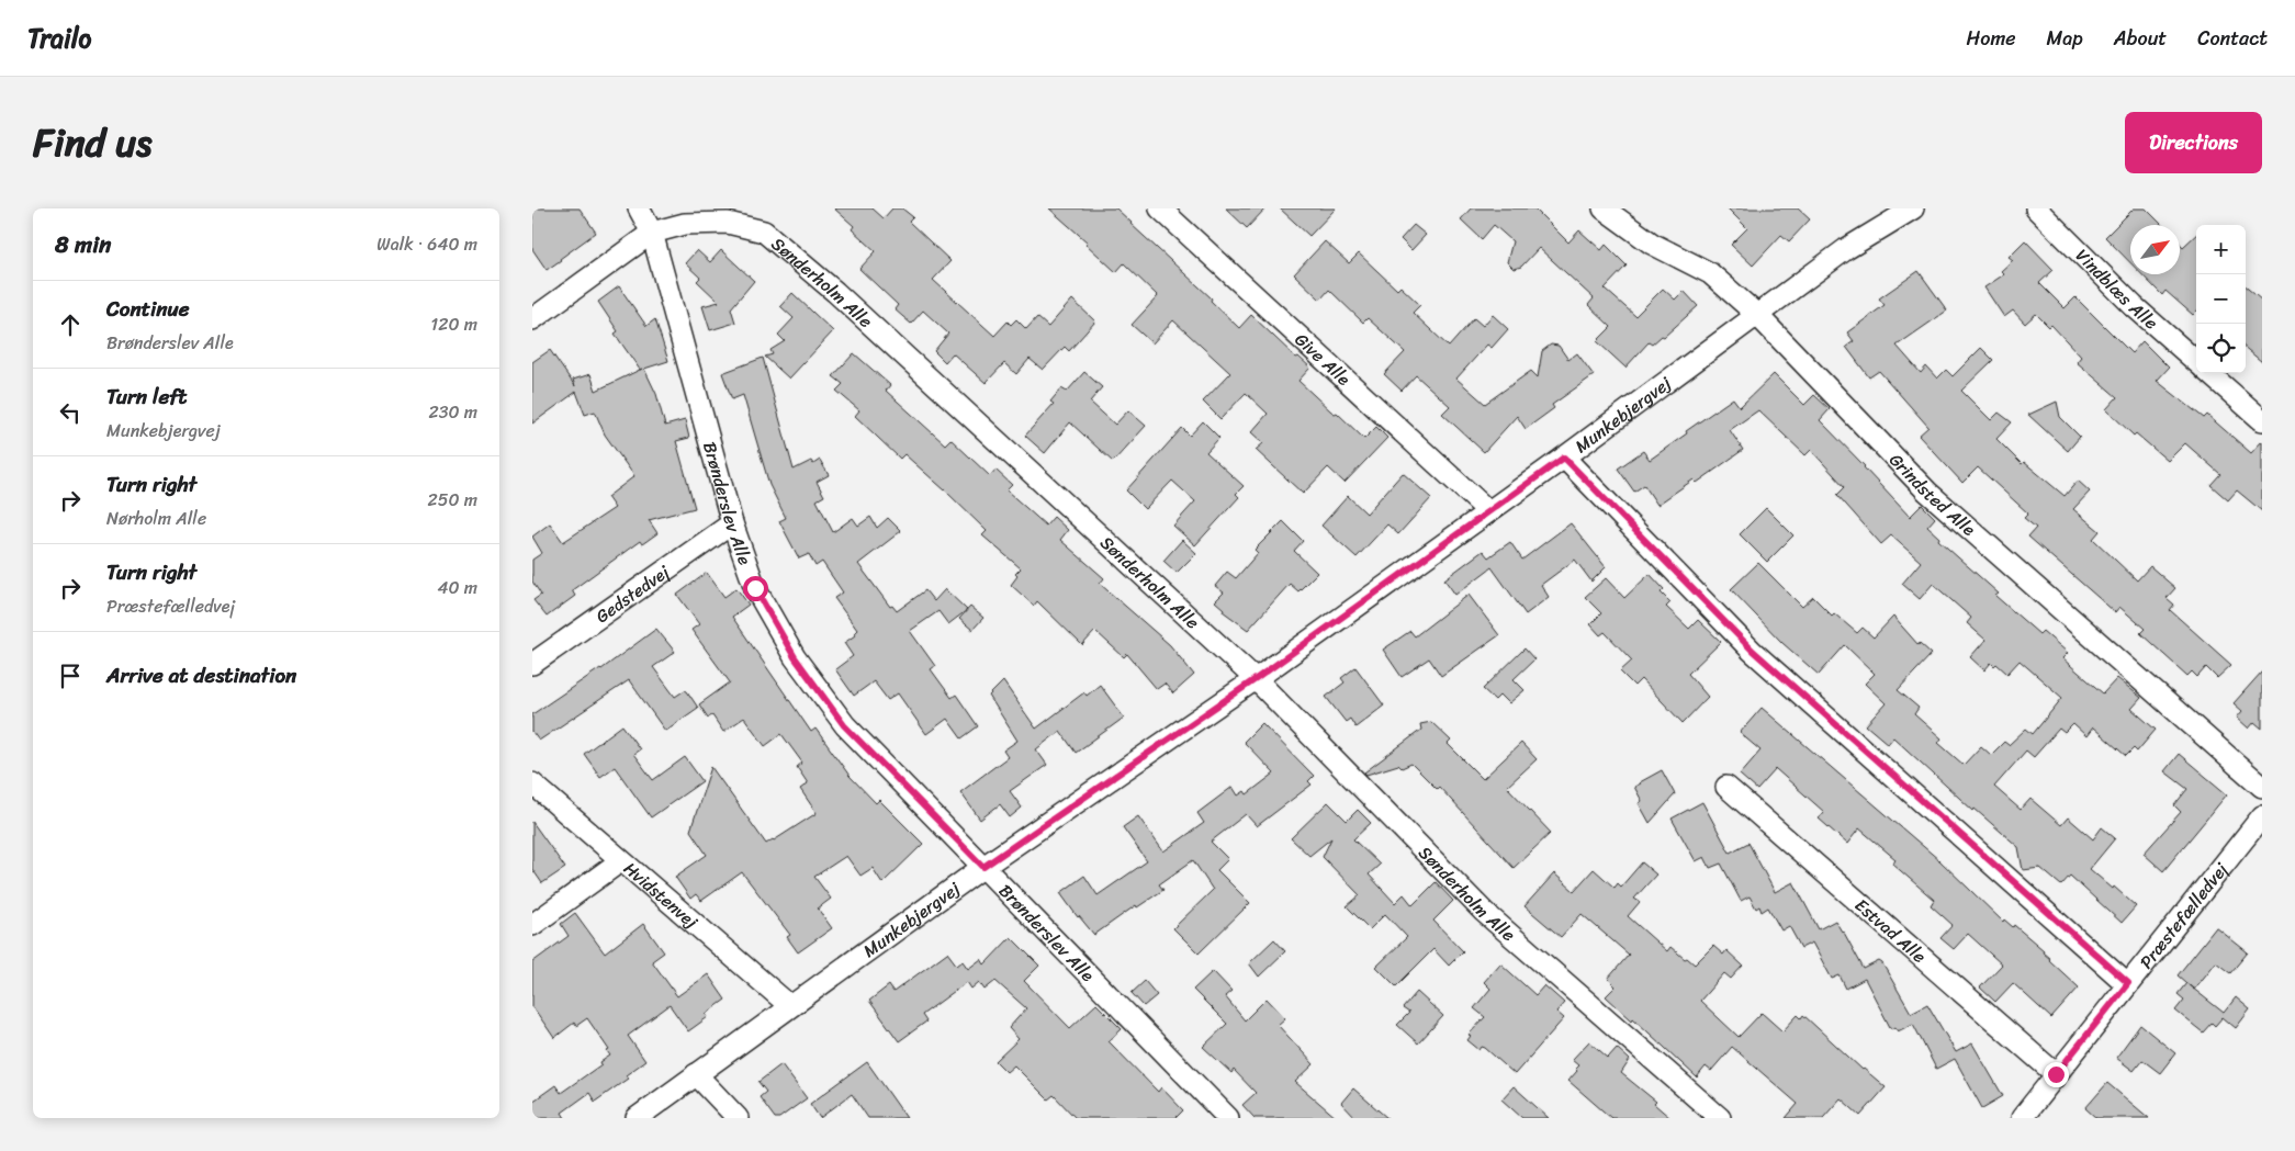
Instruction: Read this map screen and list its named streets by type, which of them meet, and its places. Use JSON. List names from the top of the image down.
{
  "streets": {
    "street": [
      "Sønderholm Alle",
      "Vindblæs Alle",
      "Give Alle",
      "Munkebjergvej",
      "Grindsted Alle",
      "Brønderslev Alle",
      "Gedstedvej",
      "Hvidstenvej",
      "Præstefælledvej",
      "Estvad Alle"
    ]
  },
  "crossings": [
    ["Sønderholm Alle", "Munkebjergvej"],
    ["Sønderholm Alle", "Brønderslev Alle"],
    ["Give Alle", "Munkebjergvej"],
    ["Munkebjergvej", "Grindsted Alle"],
    ["Munkebjergvej", "Brønderslev Alle"],
    ["Munkebjergvej", "Hvidstenvej"],
    ["Brønderslev Alle", "Gedstedvej"],
    ["Præstefælledvej", "Estvad Alle"]
  ],
  "north": "top right",
  "page": {
    "header": "Trailo",
    "nav": [
      "Home",
      "Map",
      "About",
      "Contact"
    ],
    "title": "Find us",
    "buttons": "Directions",
    "heading": ["8 min", "Walk · 640 m"],
    "map_buttons": ["+", "−"],
    "list": [
      ["Continue", "Brønderslev Alle", "120 m"],
      ["Turn left", "Munkebjergvej", "230 m"],
      ["Turn right", "Nørholm Alle", "250 m"],
      ["Turn right", "Præstefælledvej", "40 m"],
      "Arrive at destination"
    ]
  }
}
